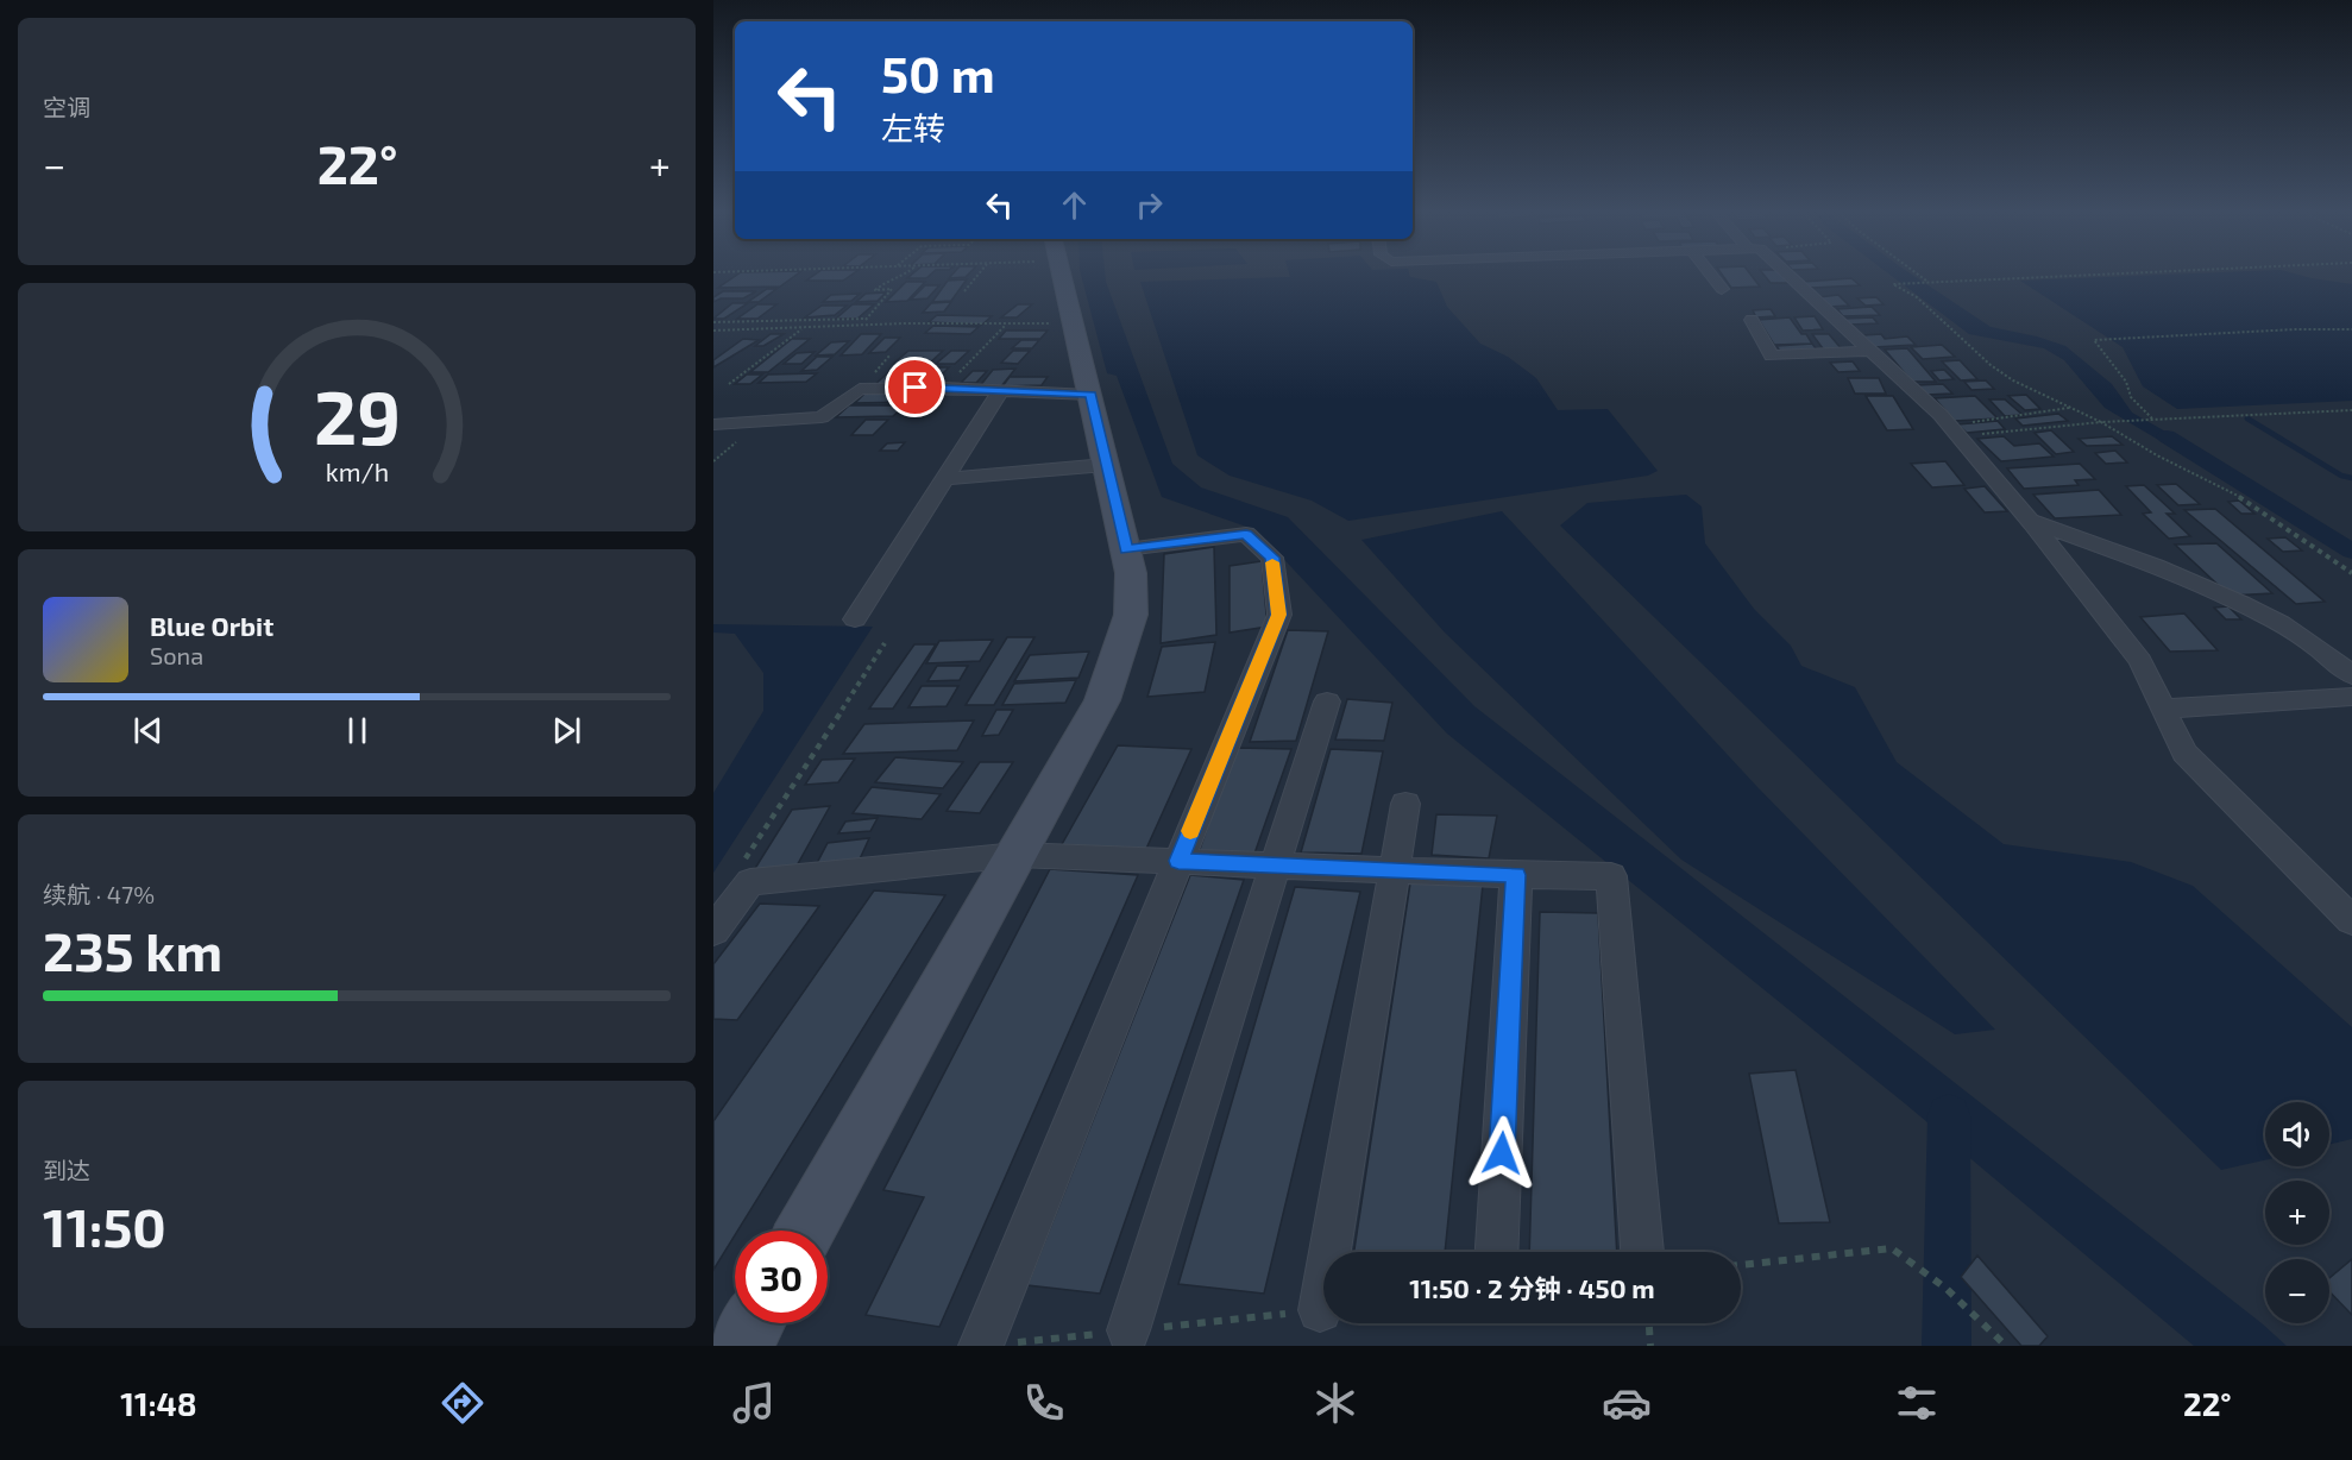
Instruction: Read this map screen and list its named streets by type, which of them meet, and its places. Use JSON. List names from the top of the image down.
{
  "page": {
    "tile": [
      "空调",
      ["续航 · 47%", "235 km"],
      ["到达", "11:50"]
    ],
    "turn": ["50 m", "左转"],
    "heat": ["−", "22°", "+"],
    "song": ["Blue Orbit", "Sona"],
    "map_buttons": ["+", "−"],
    "limit": "30",
    "trip": "11:50 · 2 分钟 · 450 m",
    "tabs": ["11:48", "22°"],
    "gauge": ["29", "km/h"]
  }
}
